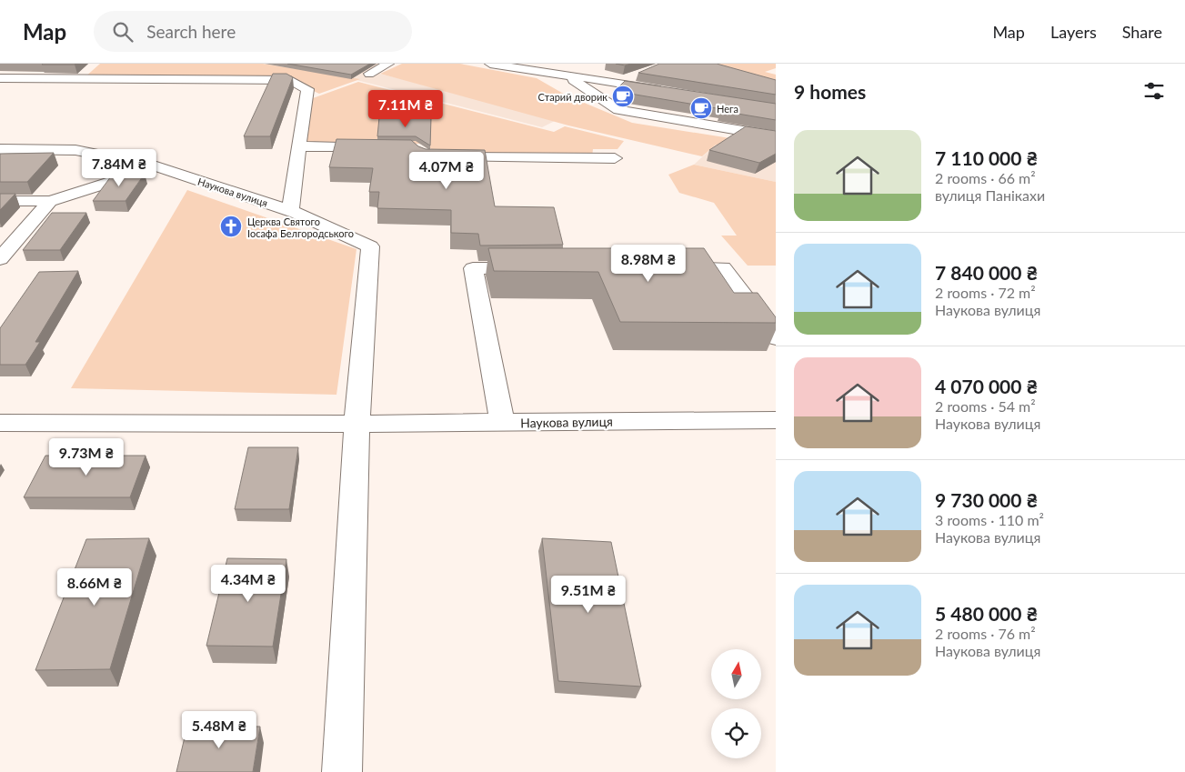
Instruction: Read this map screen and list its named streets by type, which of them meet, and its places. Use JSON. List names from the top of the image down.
{
  "streets": {
    "street": ["Наукова вулиця"]
  },
  "places": {
    "cafe": ["Старий дворик", "Нега"],
    "church": ["Церква Святого Іосафа Белгородського"]
  },
  "north": "top",
  "page": {
    "header": "Map",
    "search": "Search here",
    "nav": ["Map", "Layers", "Share"],
    "heading": "9 homes",
    "price": [
      "7.11M ₴",
      "7.84M ₴",
      "4.07M ₴",
      "8.98M ₴",
      "9.73M ₴",
      "4.34M ₴",
      "8.66M ₴",
      "9.51M ₴",
      "5.48M ₴"
    ],
    "list": [
      {
        "name": "7 110 000 ₴",
        "note": "2 rooms · 66 m² · вулиця Панікахи"
      },
      {
        "name": "7 840 000 ₴",
        "note": "2 rooms · 72 m² · Наукова вулиця"
      },
      {
        "name": "4 070 000 ₴",
        "note": "2 rooms · 54 m² · Наукова вулиця"
      },
      {
        "name": "9 730 000 ₴",
        "note": "3 rooms · 110 m² · Наукова вулиця"
      },
      {
        "name": "5 480 000 ₴",
        "note": "2 rooms · 76 m² · Наукова вулиця"
      }
    ]
  }
}
